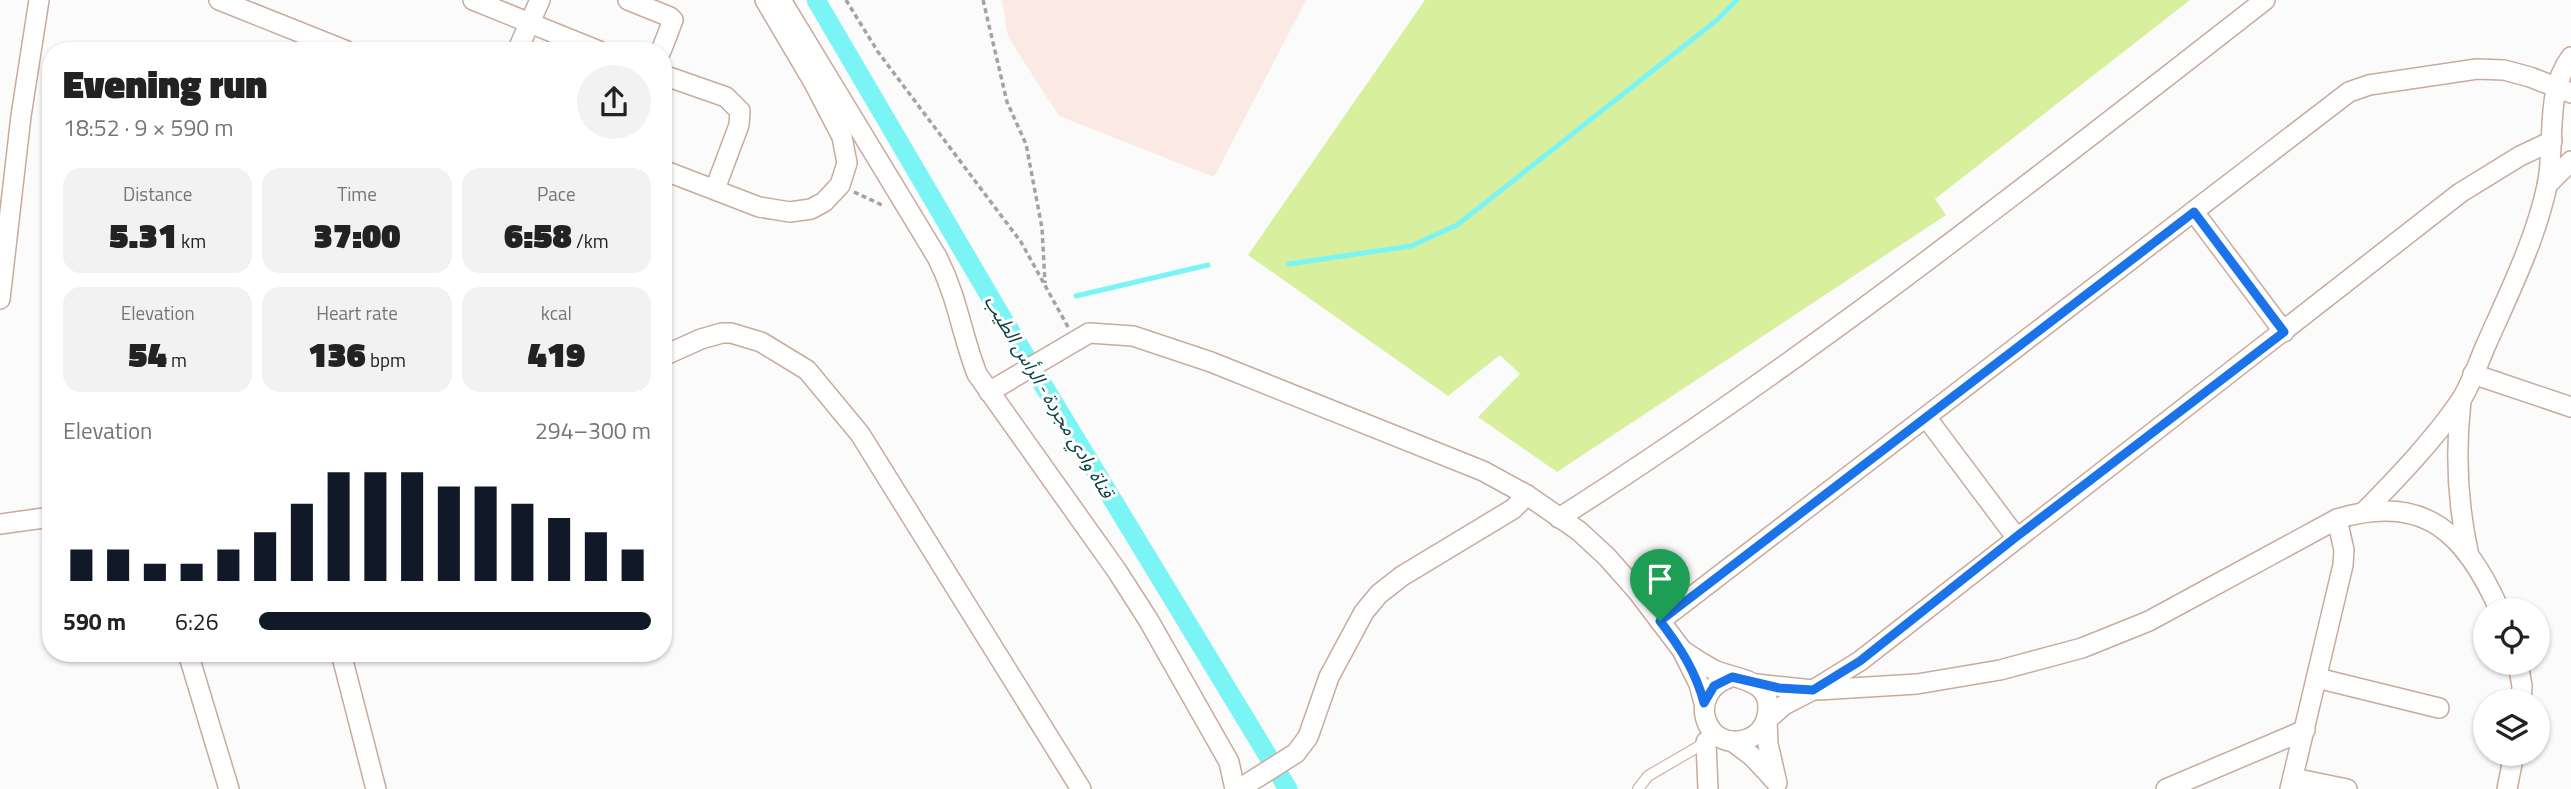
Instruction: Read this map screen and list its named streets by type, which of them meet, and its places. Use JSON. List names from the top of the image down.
{
  "water": ["قناة وادي مجردة - الرأس الطيب"],
  "page": {
    "heading": ["Evening run", "18:52 · 9 × 590 m"],
    "stats": [
      ["Distance", "5.31 km"],
      ["Time", "37:00"],
      ["Pace", "6:58 /km"],
      ["Elevation", "54 m"],
      ["Heart rate", "136 bpm"],
      ["kcal", "419"]
    ],
    "chart": ["Elevation", "294–300 m"],
    "list": [
      {
        "name": "590 m",
        "note": "6:26"
      }
    ]
  }
}
